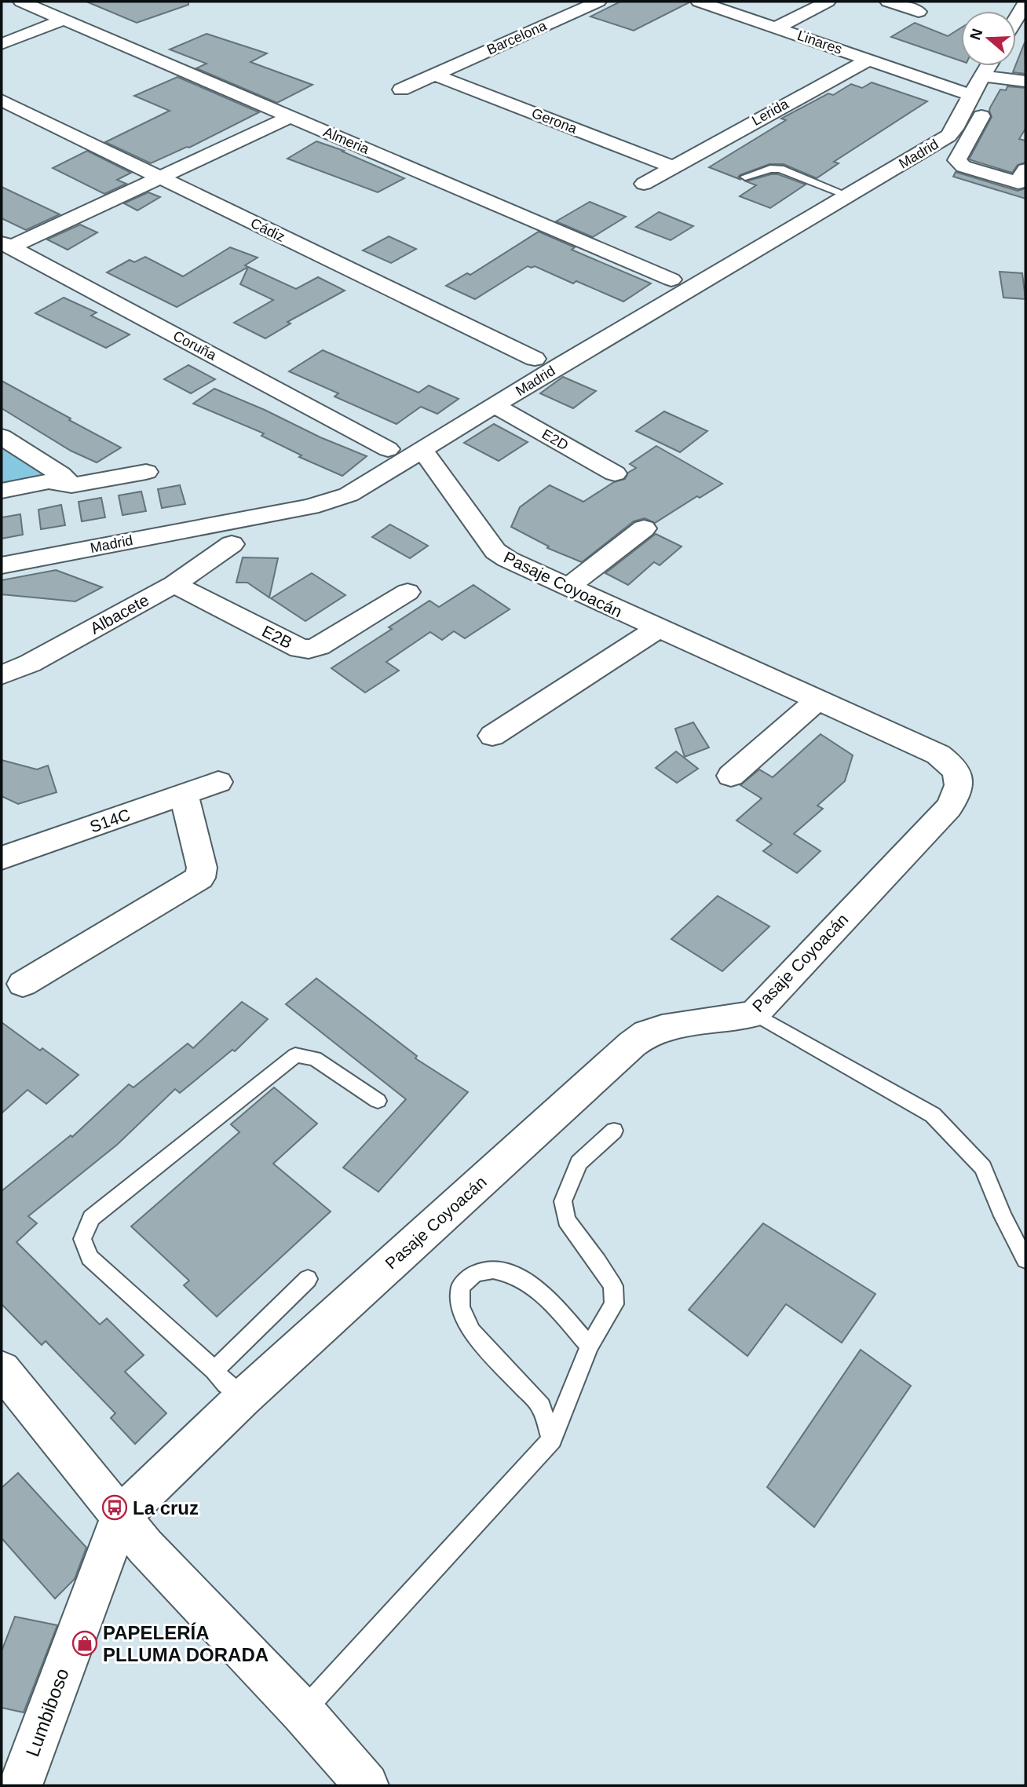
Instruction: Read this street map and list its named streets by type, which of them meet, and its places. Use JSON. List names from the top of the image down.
{
  "streets": {
    "street": [
      "Barcelona",
      "Linares",
      "Lerida",
      "Gerona",
      "Almeria",
      "Madrid",
      "Cádiz",
      "Coruña",
      "E2D",
      "Pasaje Coyoacán",
      "Albacete",
      "E2B",
      "S14C",
      "Lumbiboso"
    ]
  },
  "crossings": [
    ["Barcelona", "Gerona"],
    ["Linares", "Lerida"],
    ["Linares", "Madrid"],
    ["Lerida", "Gerona"],
    ["Madrid", "E2D"],
    ["Madrid", "Pasaje Coyoacán"],
    ["Pasaje Coyoacán", "Lumbiboso"],
    ["Albacete", "E2B"]
  ],
  "places": {
    "bus stop": ["La cruz"],
    "shop": ["PAPELERÍA PLLUMA DORADA"]
  },
  "north": "left"
}
